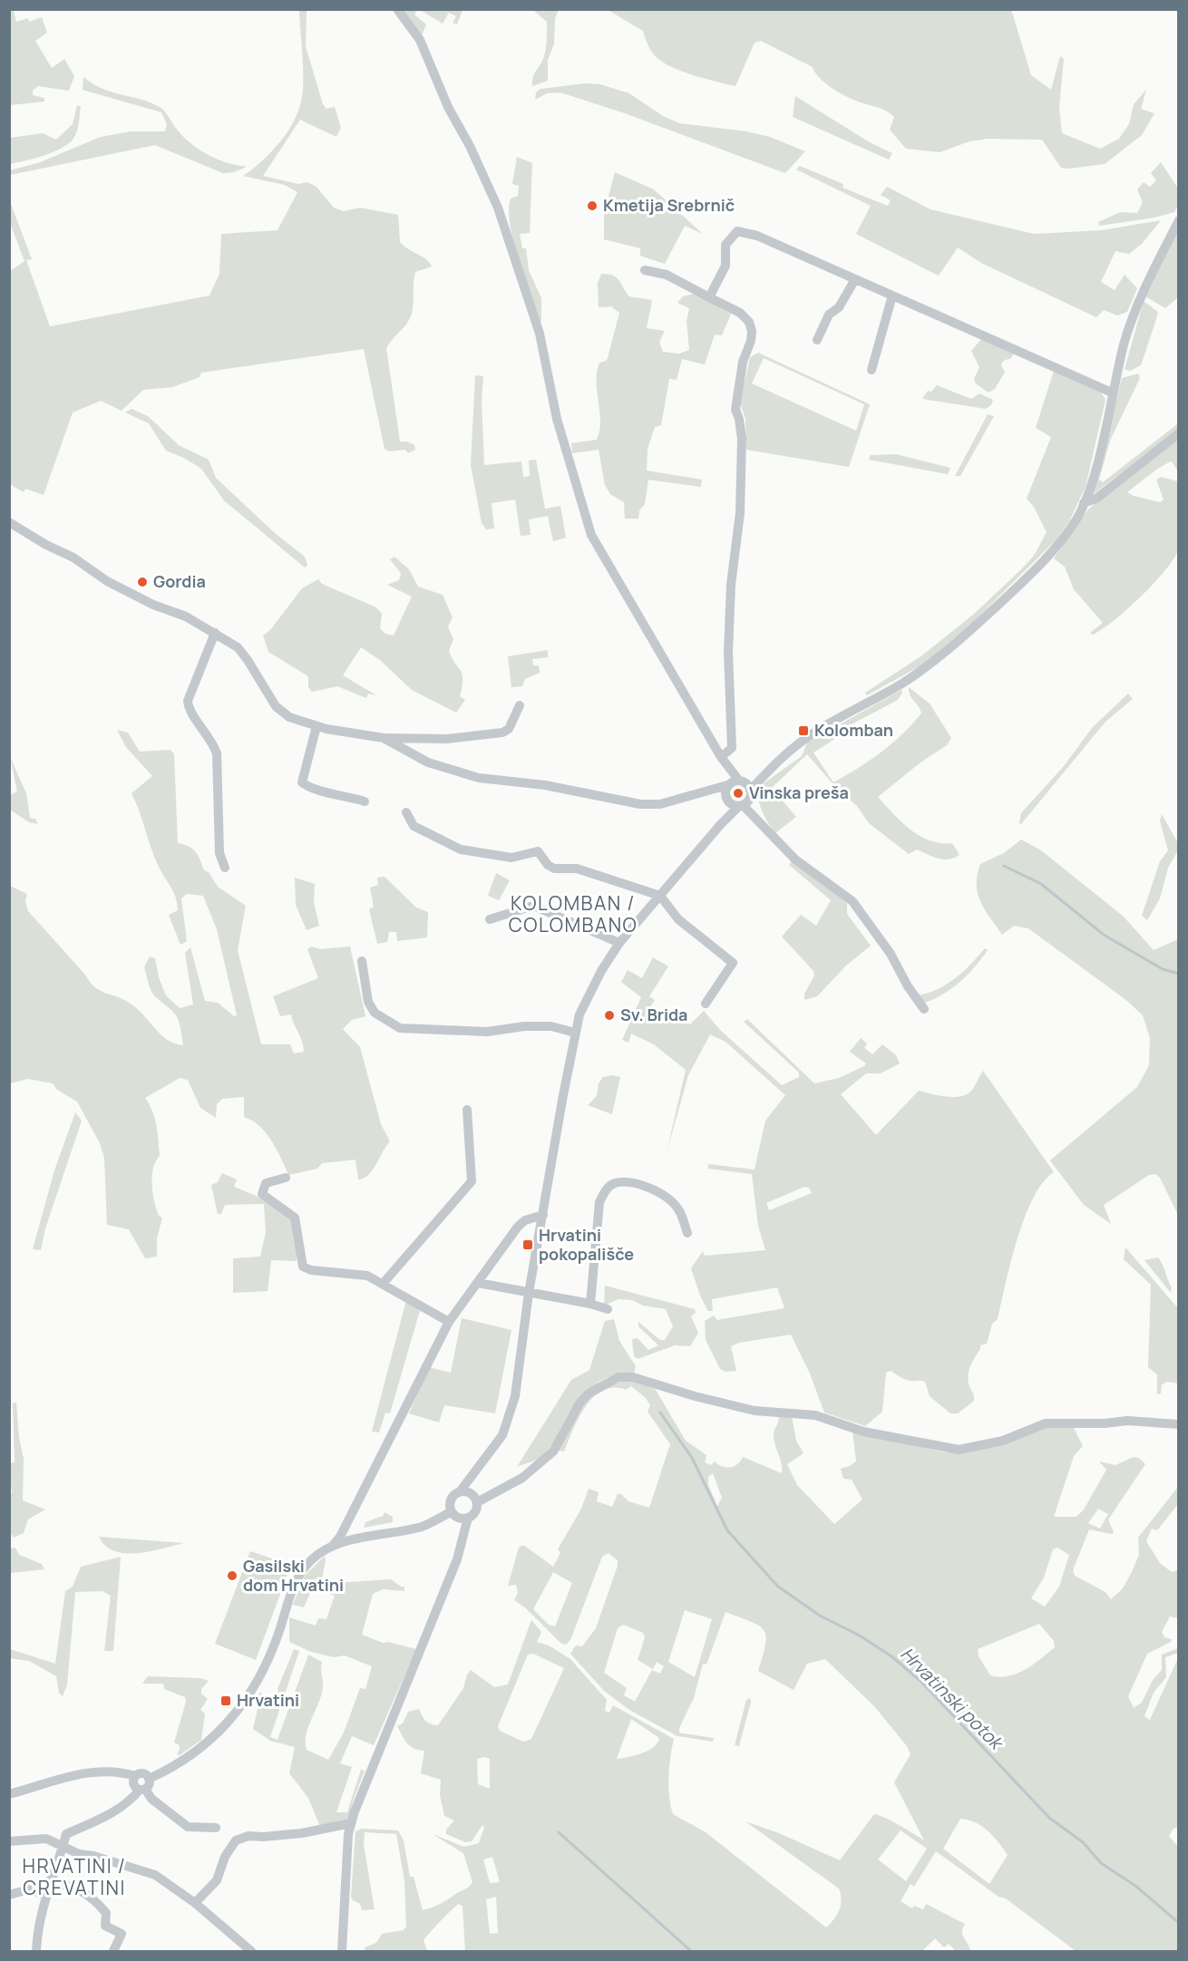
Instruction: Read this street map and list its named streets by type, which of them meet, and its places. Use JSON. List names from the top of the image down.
{
  "districts": ["KOLOMBAN / COLOMBANO", "HRVATINI / CREVATINI"],
  "water": ["Hrvatinski potok"],
  "places": {
    "other": [
      "Kmetija Srebrnič",
      "Gordia",
      "Vinska preša",
      "Sv. Brida",
      "Gasilski dom Hrvatini"
    ],
    "transit": ["Kolomban", "Hrvatini pokopališče", "Hrvatini"]
  }
}
